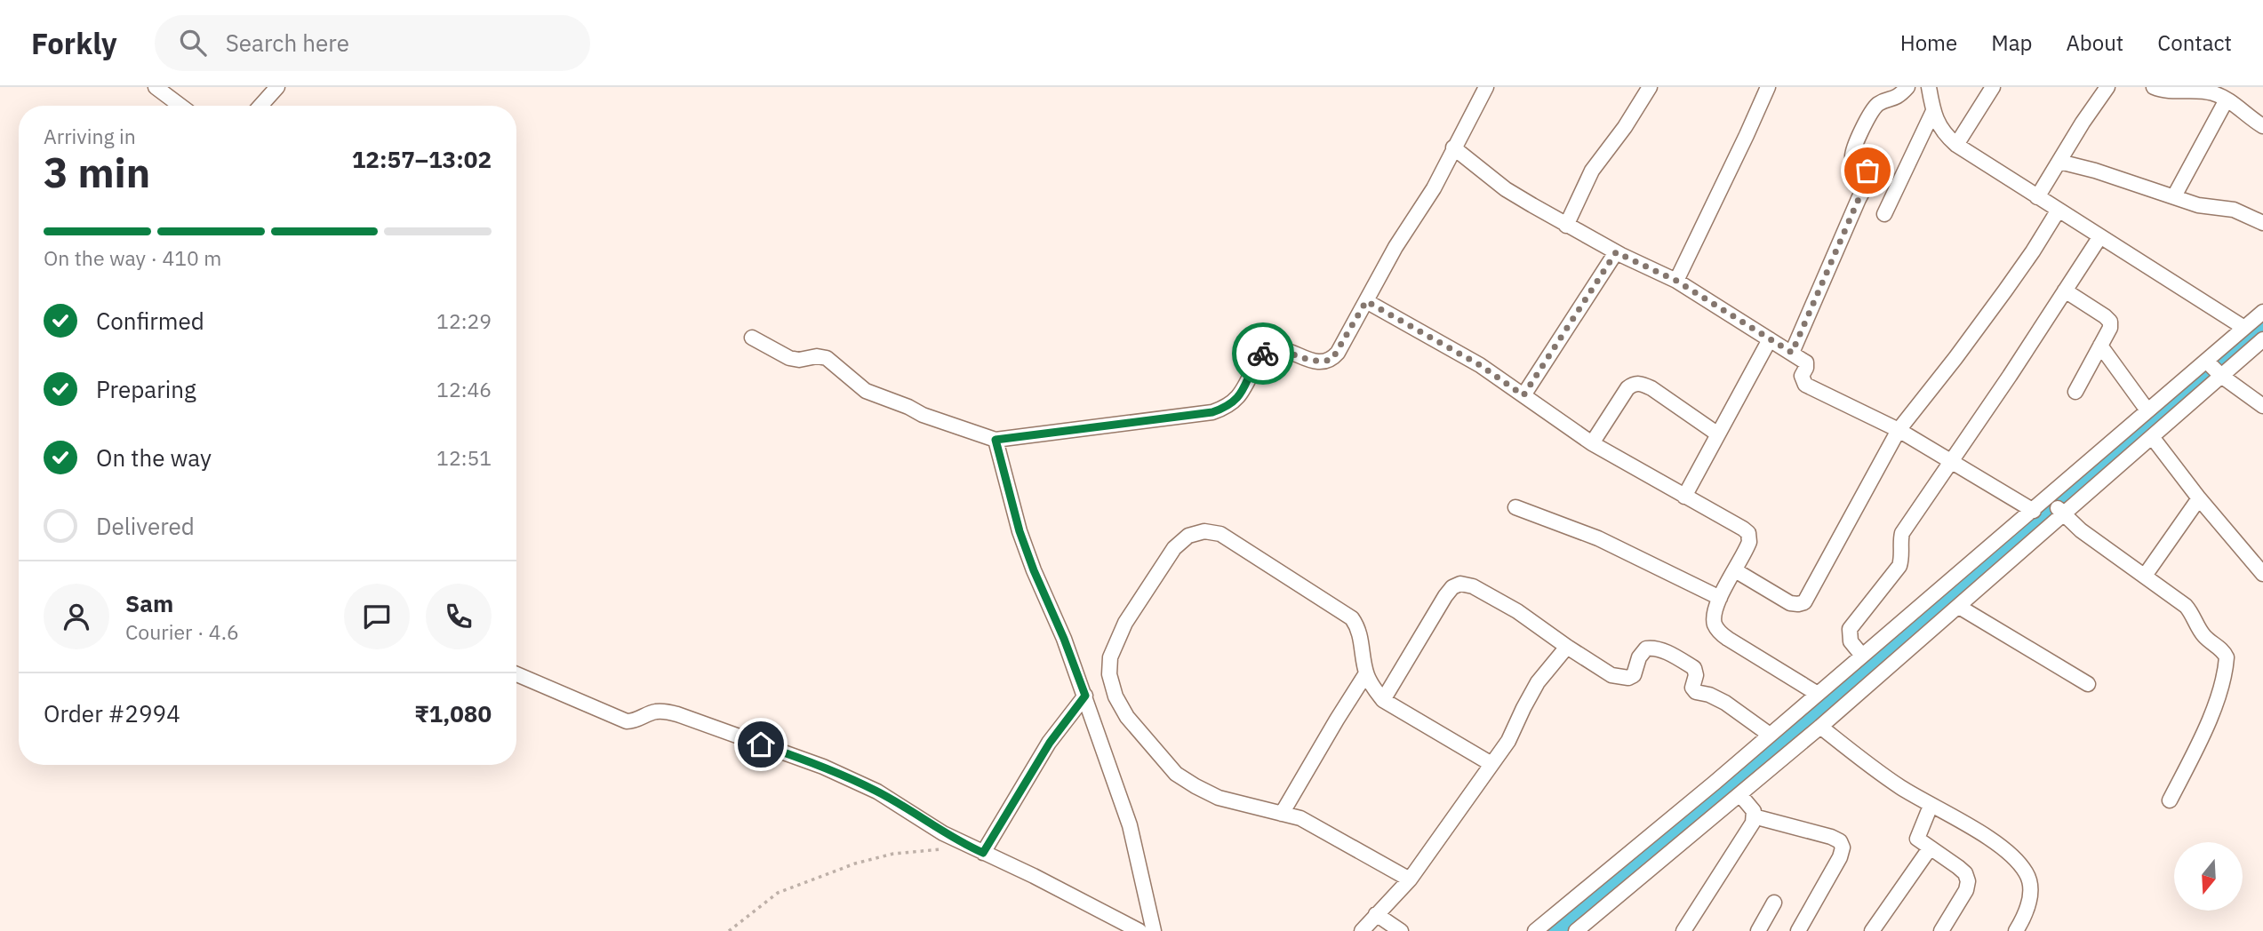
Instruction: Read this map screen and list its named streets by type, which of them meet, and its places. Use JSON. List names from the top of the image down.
{
  "north": "bottom",
  "page": {
    "header": "Forkly",
    "search": "Search here",
    "nav": [
      "Home",
      "Map",
      "About",
      "Contact"
    ],
    "heading": ["3 min", "Arriving in", "12:57–13:02"],
    "panel": [
      "Sam",
      "Courier · 4.6",
      "Order #2994",
      "₹1,080"
    ],
    "bar": "On the way · 410 m",
    "list": [
      ["Confirmed", "12:29"],
      ["Preparing", "12:46"],
      ["On the way", "12:51"],
      "Delivered"
    ]
  }
}
